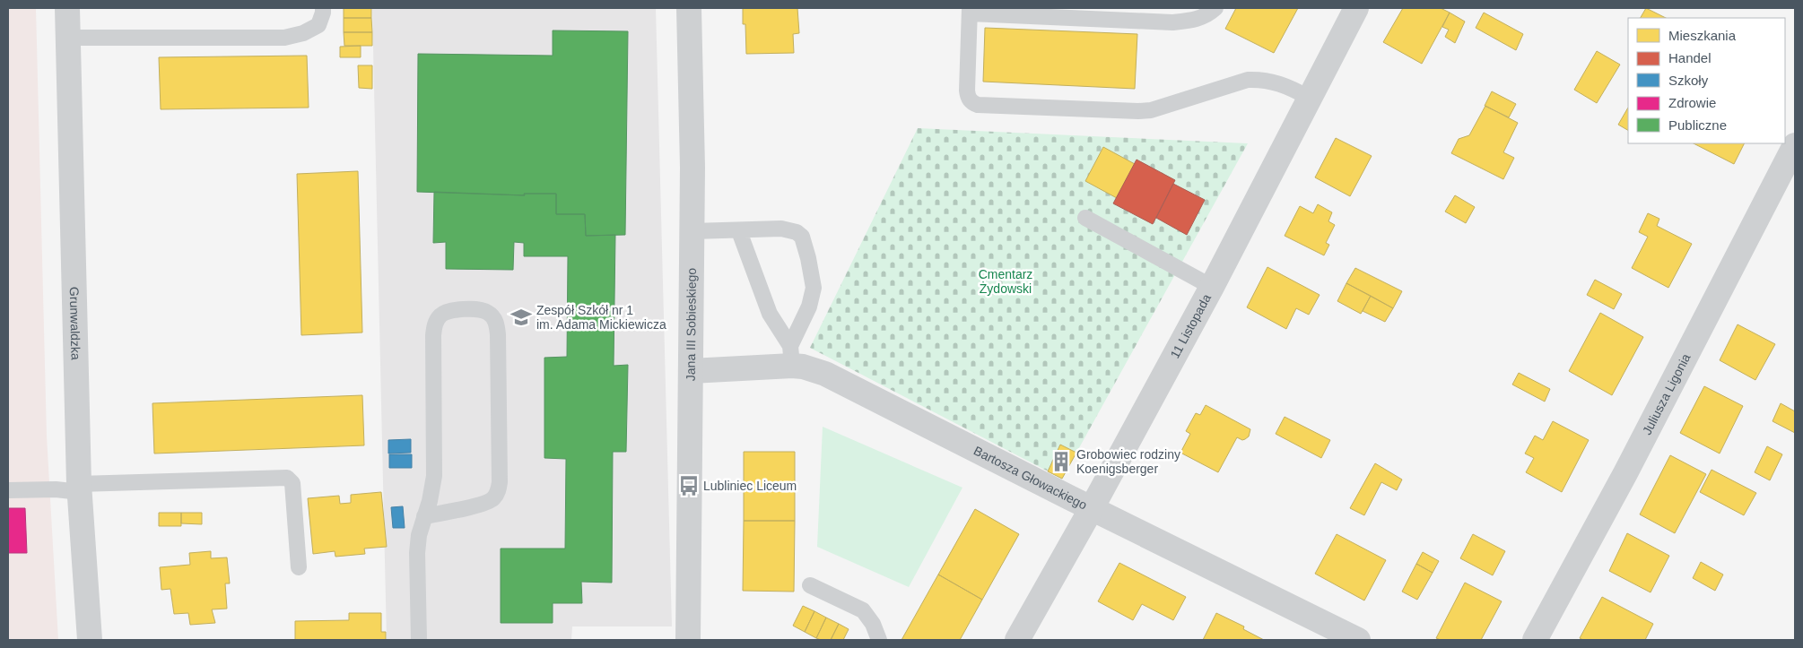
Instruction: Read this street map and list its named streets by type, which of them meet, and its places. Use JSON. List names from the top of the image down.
{
  "streets": {
    "street": [
      "Jana III Sobieskiego",
      "Grunwaldzka",
      "11 Listopada",
      "Juliusza Ligonia",
      "Bartosza Głowackiego"
    ]
  },
  "crossings": [
    ["Jana III Sobieskiego", "Bartosza Głowackiego"],
    ["11 Listopada", "Bartosza Głowackiego"]
  ],
  "parks": ["Cmentarz Żydowski"],
  "places": {
    "school or university": ["Zespół Szkół nr 1 im. Adama Mickiewicza"],
    "building": ["Grobowiec rodziny Koenigsberger"],
    "bus stop": ["Lubliniec Liceum"]
  },
  "legend": [
    "Mieszkania",
    "Handel",
    "Szkoły",
    "Zdrowie",
    "Publiczne"
  ]
}
